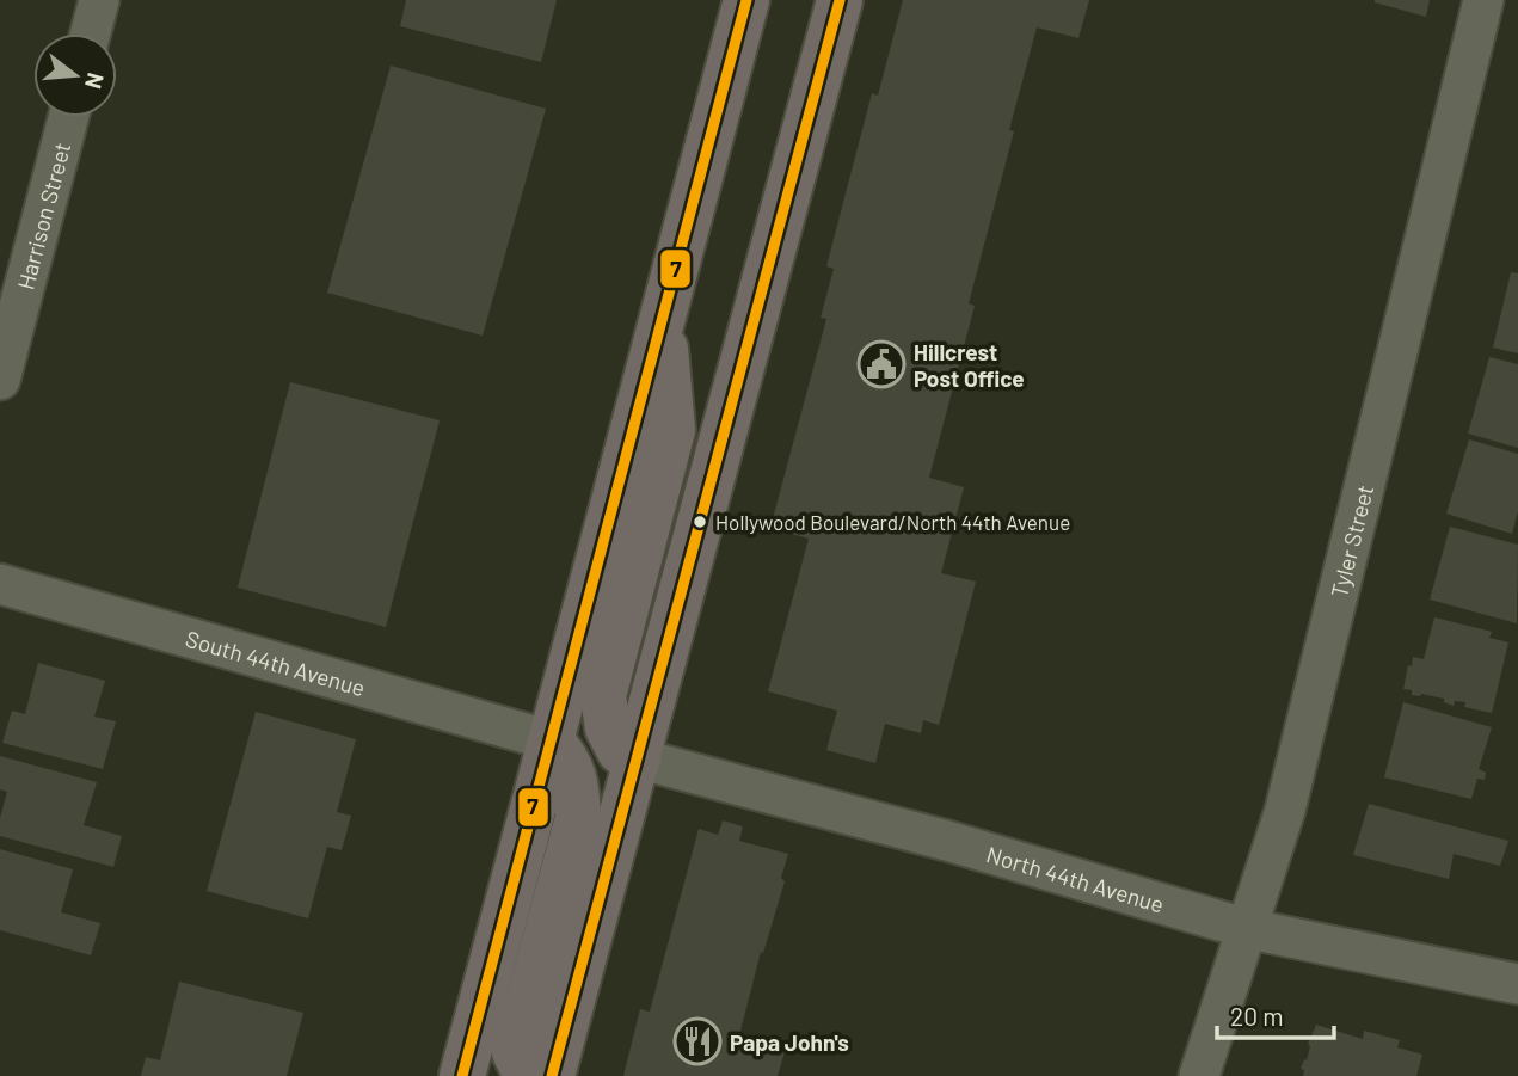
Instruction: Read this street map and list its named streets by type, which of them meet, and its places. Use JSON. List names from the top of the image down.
{
  "streets": {
    "street": [
      "Harrison Street",
      "Tyler Street",
      "South 44th Avenue",
      "North 44th Avenue"
    ]
  },
  "crossings": [
    ["Tyler Street", "North 44th Avenue"]
  ],
  "places": {
    "public building": ["Hillcrest Post Office"],
    "other": ["Hollywood Boulevard/North 44th Avenue"],
    "restaurant": ["Papa John's"]
  },
  "lines": ["transit line 7"],
  "scale_bar": "20 m",
  "north": "right"
}
